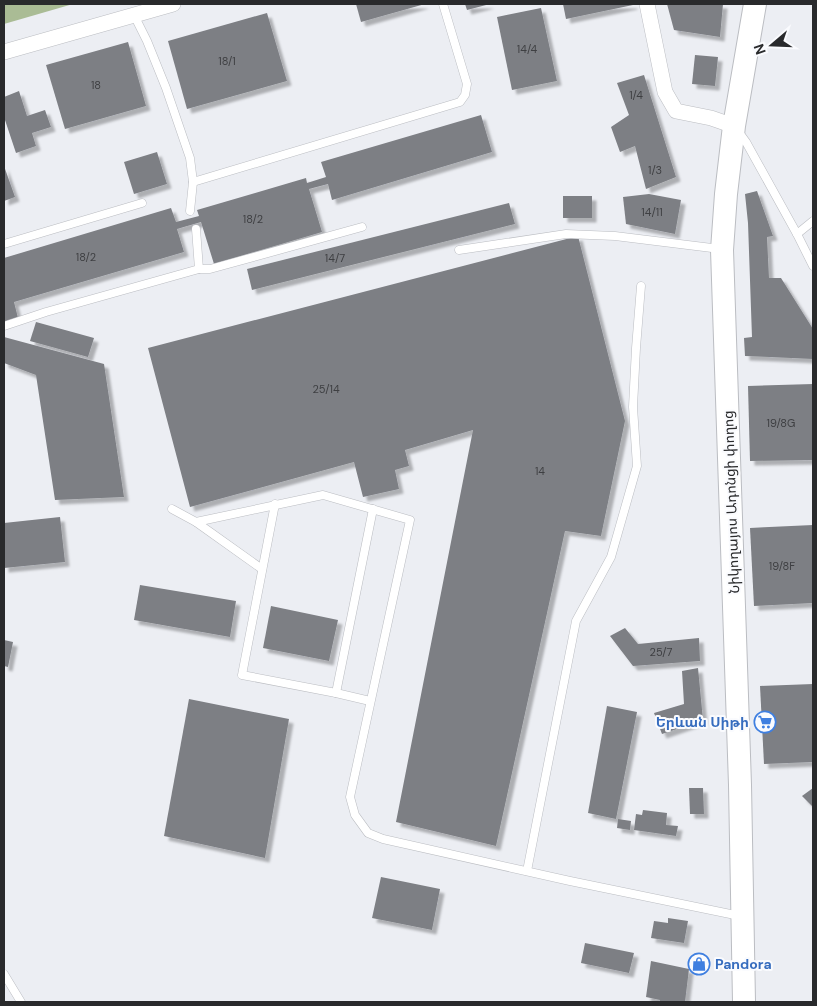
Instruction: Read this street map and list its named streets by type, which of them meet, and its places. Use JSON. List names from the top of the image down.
{
  "streets": {
    "street": ["Նիկողայոս Ադոնցի փողոց"]
  },
  "places": {
    "supermarket": ["Երևան Սիթի"],
    "shop": ["Pandora"]
  },
  "house_numbers": [
    "14/4",
    "18/1",
    "18",
    "1/4",
    "1/3",
    "14/11",
    "18/2",
    "18/2",
    "14/7",
    "25/14",
    "19/8G",
    "14",
    "19/8F",
    "25/7"
  ],
  "north": "left"
}
